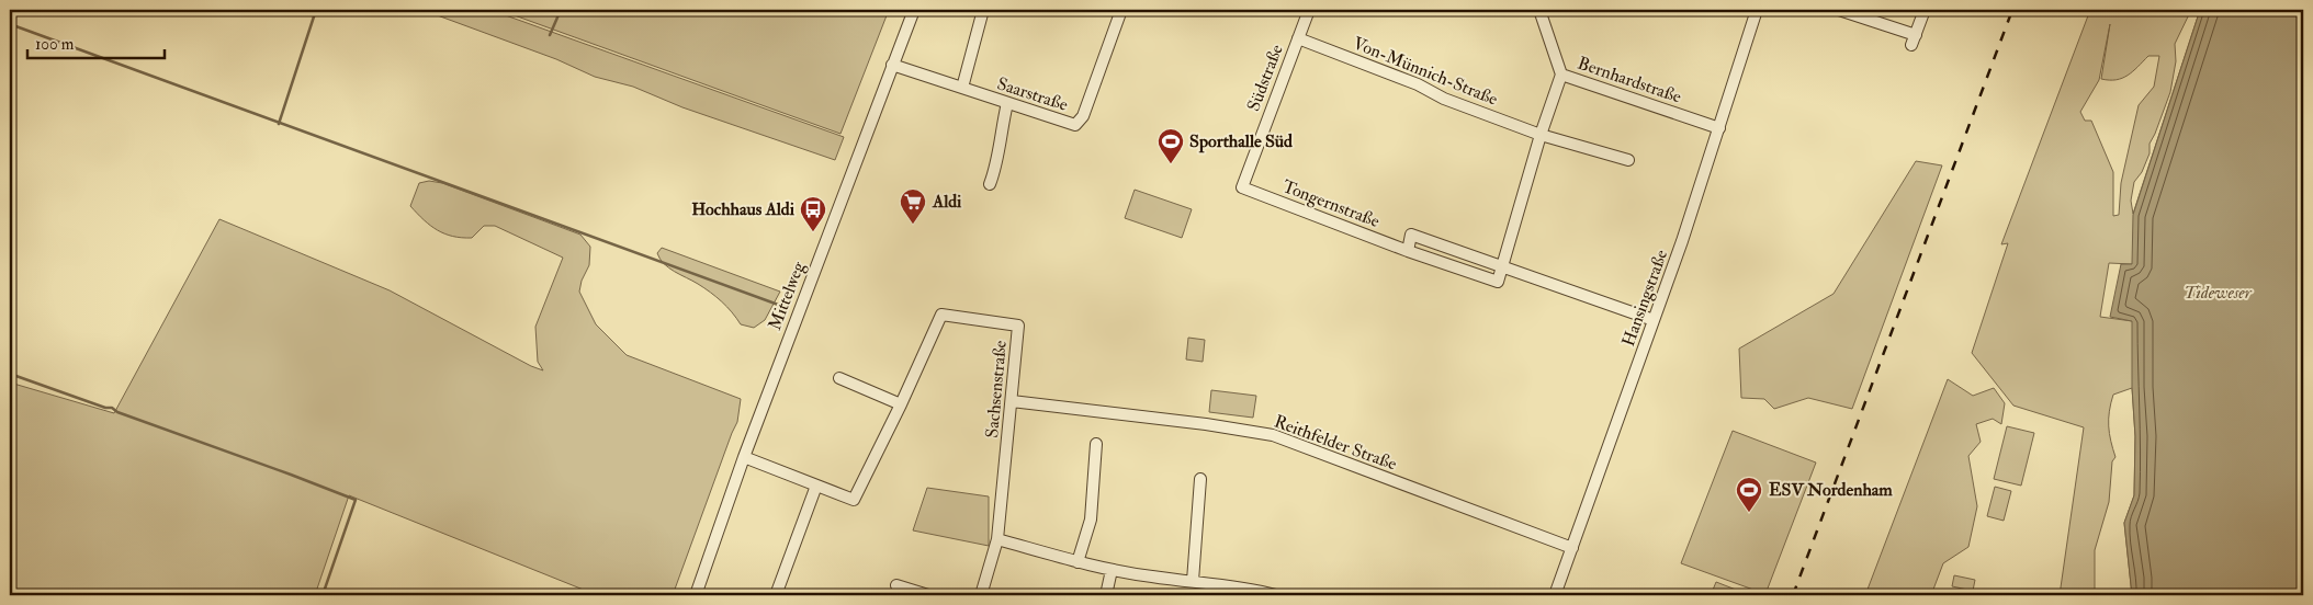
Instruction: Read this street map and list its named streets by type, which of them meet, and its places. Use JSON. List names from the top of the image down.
{
  "streets": {
    "street": [
      "Von-Münnich-Straße",
      "Südstraße",
      "Bernhardstraße",
      "Saarstraße",
      "Tongernstraße",
      "Mittelweg",
      "Hansingstraße",
      "Sachsenstraße",
      "Reithfelder Straße"
    ]
  },
  "crossings": [
    ["Von-Münnich-Straße", "Südstraße"],
    ["Südstraße", "Tongernstraße"],
    ["Bernhardstraße", "Hansingstraße"],
    ["Saarstraße", "Mittelweg"],
    ["Mittelweg", "Sachsenstraße"],
    ["Hansingstraße", "Reithfelder Straße"],
    ["Sachsenstraße", "Reithfelder Straße"]
  ],
  "parks": ["Tideweser"],
  "places": {
    "sports": ["Sporthalle Süd", "ESV Nordenham"],
    "supermarket": ["Aldi"],
    "bus stop": ["Hochhaus Aldi"]
  },
  "scale_bar": "100 m"
}
